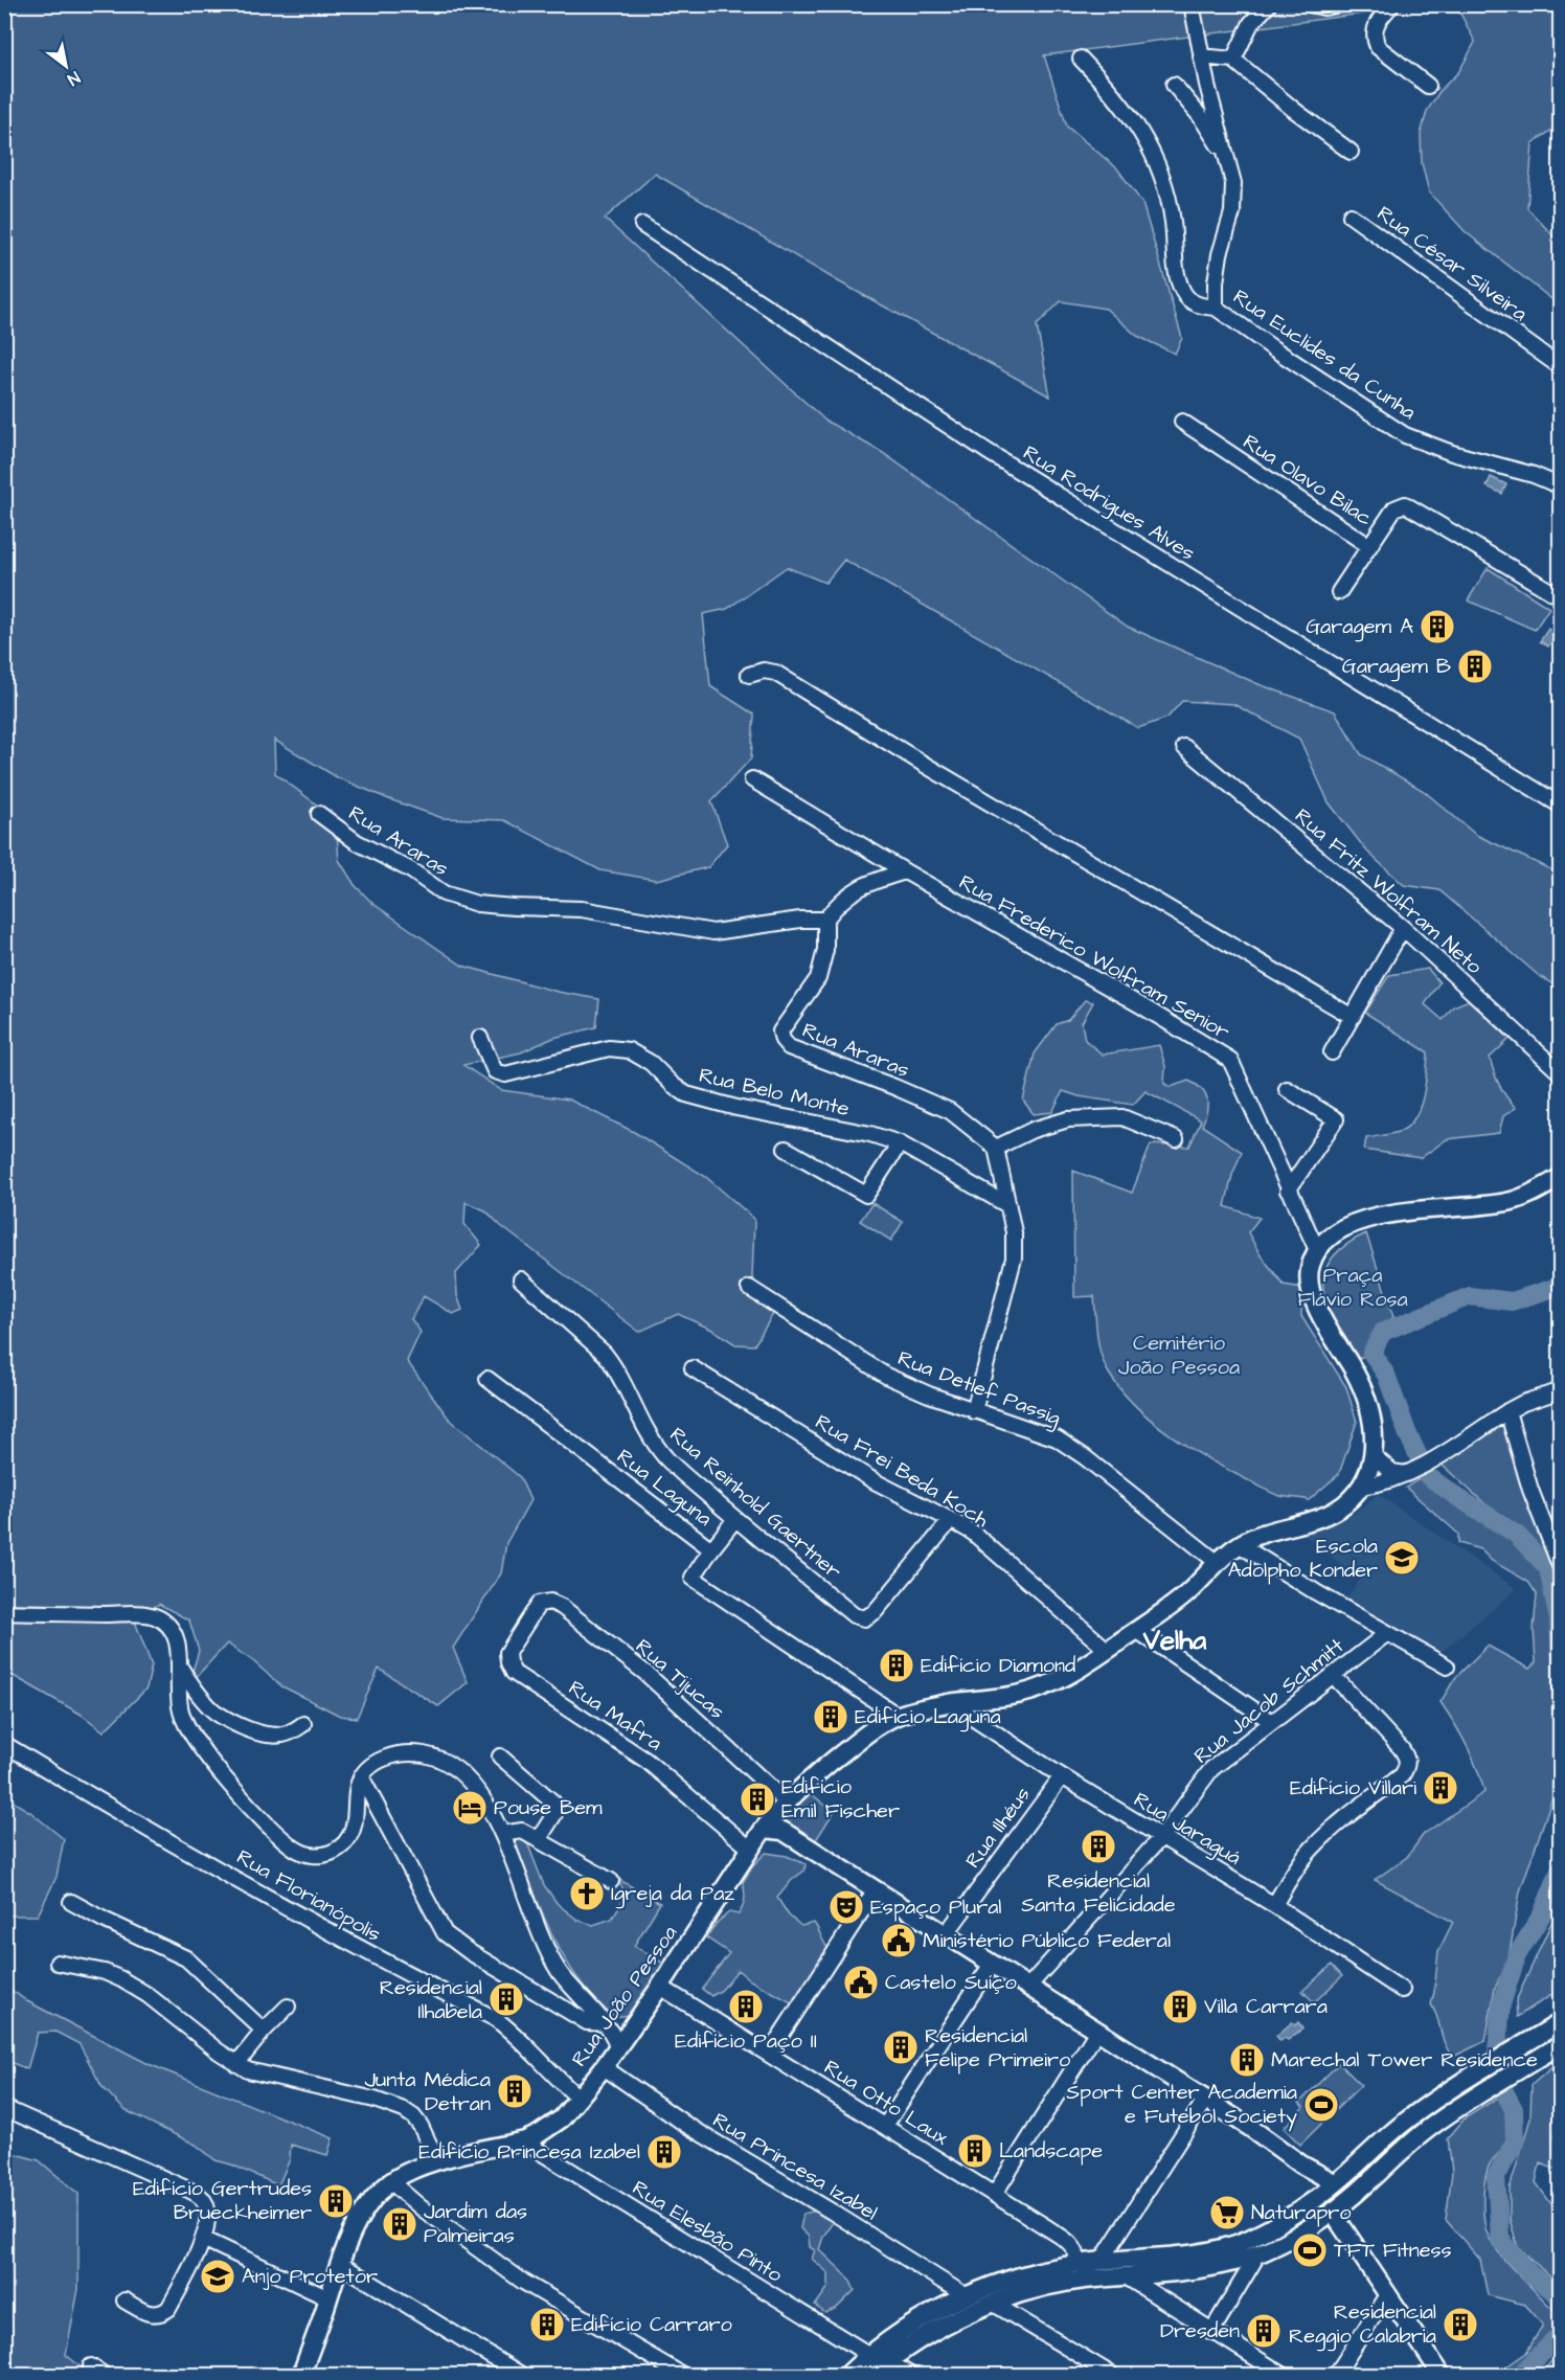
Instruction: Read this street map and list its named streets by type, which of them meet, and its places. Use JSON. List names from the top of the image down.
{
  "streets": {
    "main road": ["Rua João Pessoa"],
    "street": [
      "Rua César Silveira",
      "Rua Euclides da Cunha",
      "Rua Olavo Bilac",
      "Rua Rodrigues Alves",
      "Rua Araras",
      "Rua Fritz Wolfram Neto",
      "Rua Frederico Wolfram Senior",
      "Rua Belo Monte",
      "Rua Detlef Passig",
      "Rua Frei Beda Koch",
      "Rua Laguna",
      "Rua Reinhold Gaertner",
      "Rua Tijucas",
      "Rua Jacob Schmitt",
      "Rua Mafra",
      "Rua Ilhéus",
      "Rua Jaraguá",
      "Rua Florianópolis",
      "Rua Otto Laux",
      "Rua Princesa Izabel",
      "Rua Elesbão Pinto"
    ]
  },
  "crossings": [
    ["Rua Detlef Passig", "Rua João Pessoa"],
    ["Rua Frei Beda Koch", "Rua Reinhold Gaertner"],
    ["Rua Frei Beda Koch", "Rua João Pessoa"],
    ["Rua Laguna", "Rua João Pessoa"],
    ["Rua Tijucas", "Rua Mafra"],
    ["Rua Tijucas", "Rua João Pessoa"],
    ["Rua Jacob Schmitt", "Rua Jaraguá"],
    ["Rua Mafra", "Rua João Pessoa"],
    ["Rua Ilhéus", "Rua Jaraguá"],
    ["Rua Jaraguá", "Rua João Pessoa"],
    ["Rua Florianópolis", "Rua João Pessoa"],
    ["Rua João Pessoa", "Rua Otto Laux"],
    ["Rua João Pessoa", "Rua Princesa Izabel"],
    ["Rua João Pessoa", "Rua Elesbão Pinto"]
  ],
  "districts": ["Velha"],
  "parks": ["Praça Flávio Rosa", "Cemitério João Pessoa"],
  "places": {
    "building": [
      "Garagem A",
      "Garagem B",
      "Edifício Diamond",
      "Edifício Laguna",
      "Edifício Villari",
      "Edifício Emil Fischer",
      "Residencial Santa Felicidade",
      "Residencial Ilhabela",
      "Edifício Paço II",
      "Villa Carrara",
      "Residencial Felipe Primeiro",
      "Marechal Tower Residence",
      "Junta Médica Detran",
      "Landscape",
      "Edifício Princesa Izabel",
      "Edifício Gertrudes Brueckheimer",
      "Jardim das Palmeiras",
      "Edifício Carraro",
      "Residencial Reggio Calabria",
      "Dresden"
    ],
    "school or university": ["Escola Adolpho Konder", "Anjo Protetor"],
    "hotel": ["Pouse Bem"],
    "church": ["Igreja da Paz"],
    "theatre": ["Espaço Plural"],
    "public building": ["Ministério Público Federal", "Castelo Suíço"],
    "sports": ["Sport Center Academia e Futebol Society", "TFT Fitness"],
    "supermarket": ["Naturapro"]
  },
  "north": "bottom right"
}
